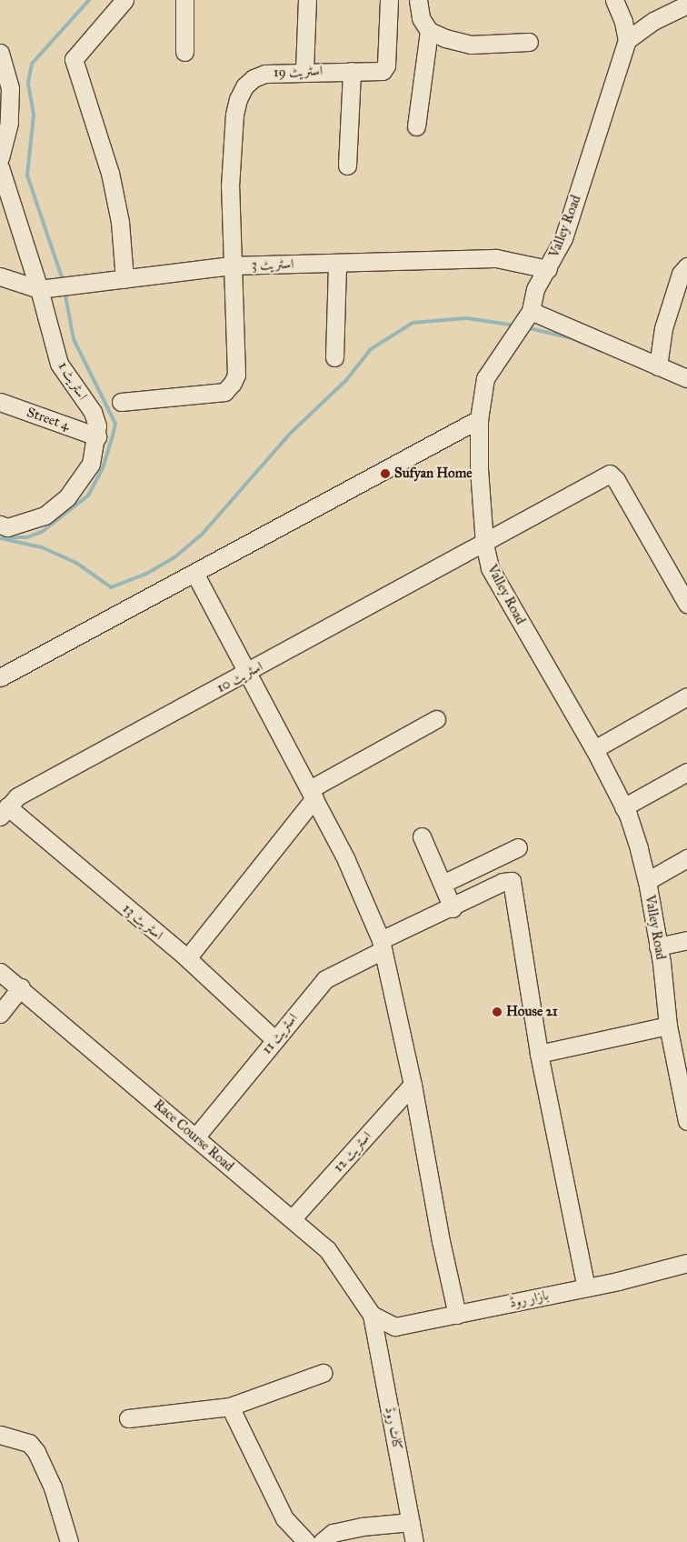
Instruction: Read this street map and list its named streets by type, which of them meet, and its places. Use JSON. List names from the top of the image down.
{
  "streets": {
    "street": [
      "اسٹریٹ 19",
      "Valley Road",
      "اسٹریٹ 3",
      "اسٹریٹ 1",
      "Street 4",
      "اسٹریٹ 10",
      "اسٹریٹ 13",
      "اسٹریٹ 11",
      "Race Course Road",
      "اسٹریٹ 12",
      "بازار روڈ",
      "کناٹ روڈ"
    ]
  },
  "crossings": [
    ["اسٹریٹ 19", "اسٹریٹ 3"],
    ["Valley Road", "اسٹریٹ 3"],
    ["Valley Road", "اسٹریٹ 10"],
    ["اسٹریٹ 3", "اسٹریٹ 1"],
    ["اسٹریٹ 1", "Street 4"],
    ["اسٹریٹ 10", "اسٹریٹ 13"],
    ["اسٹریٹ 13", "اسٹریٹ 11"],
    ["اسٹریٹ 11", "Race Course Road"],
    ["Race Course Road", "اسٹریٹ 12"],
    ["Race Course Road", "بازار روڈ"],
    ["Race Course Road", "کناٹ روڈ"],
    ["بازار روڈ", "کناٹ روڈ"]
  ],
  "places": ["Sufyan Home", "House 21"]
}
